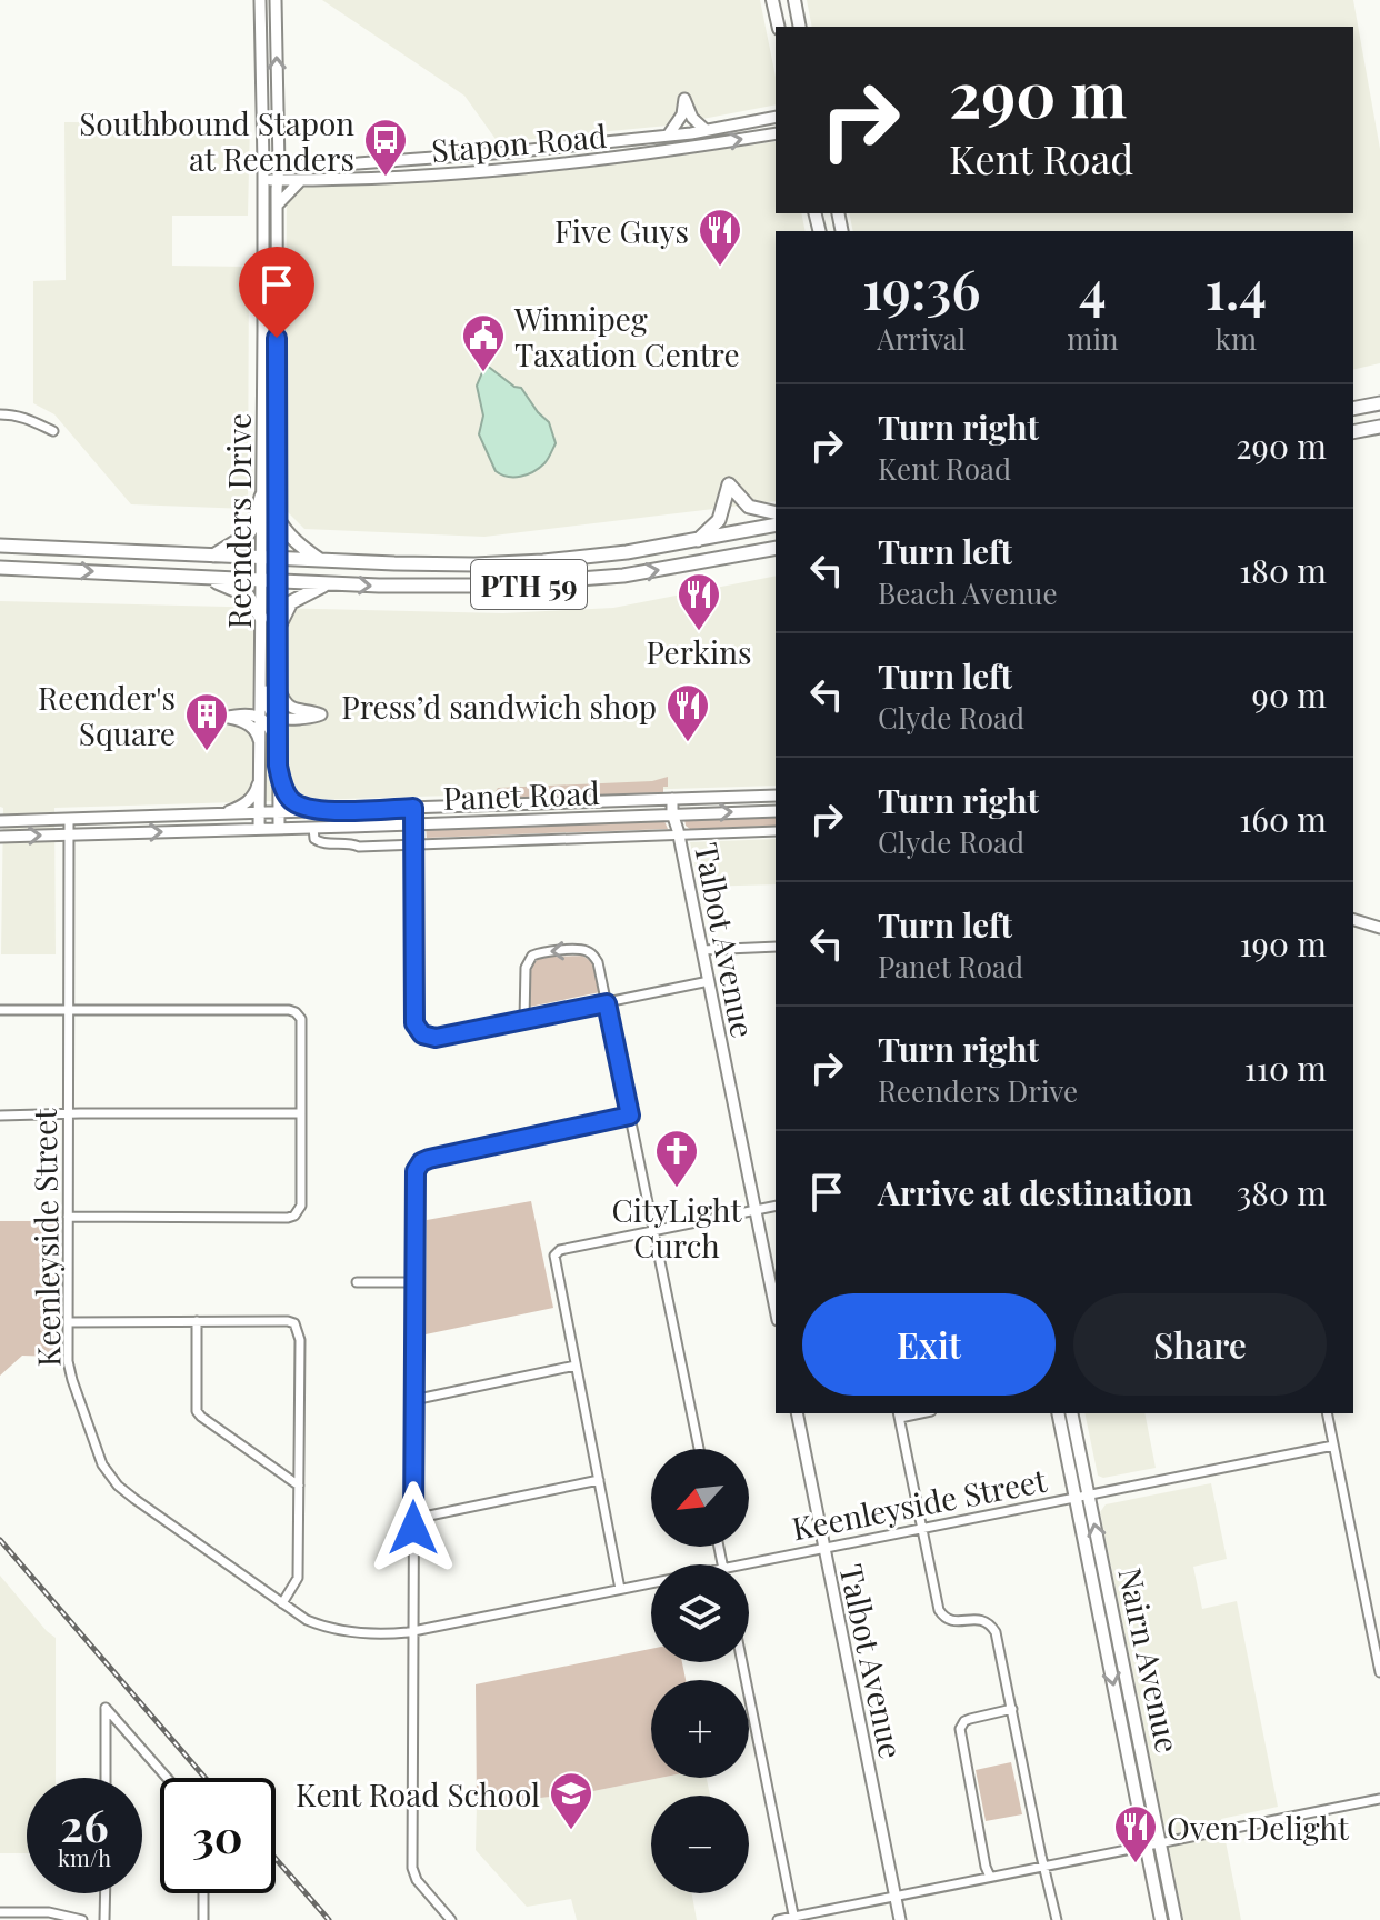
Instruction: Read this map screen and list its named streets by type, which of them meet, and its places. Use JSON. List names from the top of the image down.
{
  "streets": {
    "main road": ["PTH 59", "Nairn Avenue"],
    "street": [
      "Stapon Road",
      "Reenders Drive",
      "Panet Road",
      "Talbot Avenue",
      "Keenleyside Street"
    ]
  },
  "crossings": [
    ["Stapon Road", "Reenders Drive"],
    ["Reenders Drive", "PTH 59"],
    ["Reenders Drive", "Panet Road"],
    ["Panet Road", "Talbot Avenue"],
    ["Panet Road", "Keenleyside Street"],
    ["Talbot Avenue", "Keenleyside Street"],
    ["Keenleyside Street", "Nairn Avenue"]
  ],
  "places": {
    "bus stop": ["Southbound Stapon at Reenders"],
    "restaurant": [
      "Five Guys",
      "Perkins",
      "Press’d sandwich shop",
      "Oven Delight"
    ],
    "public building": ["Winnipeg Taxation Centre"],
    "building": ["Reender's Square"],
    "church": ["CityLight Curch"],
    "school or university": ["Kent Road School"]
  },
  "north": "bottom left",
  "page": {
    "turn": ["290 m", "Kent Road"],
    "eta": [
      "19:36",
      "Arrival",
      "4",
      "min",
      "1.4",
      "km"
    ],
    "list": [
      {
        "name": "Turn right",
        "note": "Kent Road",
        "value": "290 m"
      },
      {
        "name": "Turn left",
        "note": "Beach Avenue",
        "value": "180 m"
      },
      {
        "name": "Turn left",
        "note": "Clyde Road",
        "value": "90 m"
      },
      {
        "name": "Turn right",
        "note": "Clyde Road",
        "value": "160 m"
      },
      {
        "name": "Turn left",
        "note": "Panet Road",
        "value": "190 m"
      },
      {
        "name": "Turn right",
        "note": "Reenders Drive",
        "value": "110 m"
      },
      {
        "name": "Arrive at destination",
        "value": "380 m"
      }
    ],
    "buttons": ["Exit", "Share"],
    "map_buttons": ["+", "−"],
    "speed": "26 km/h",
    "limit": "30"
  }
}
